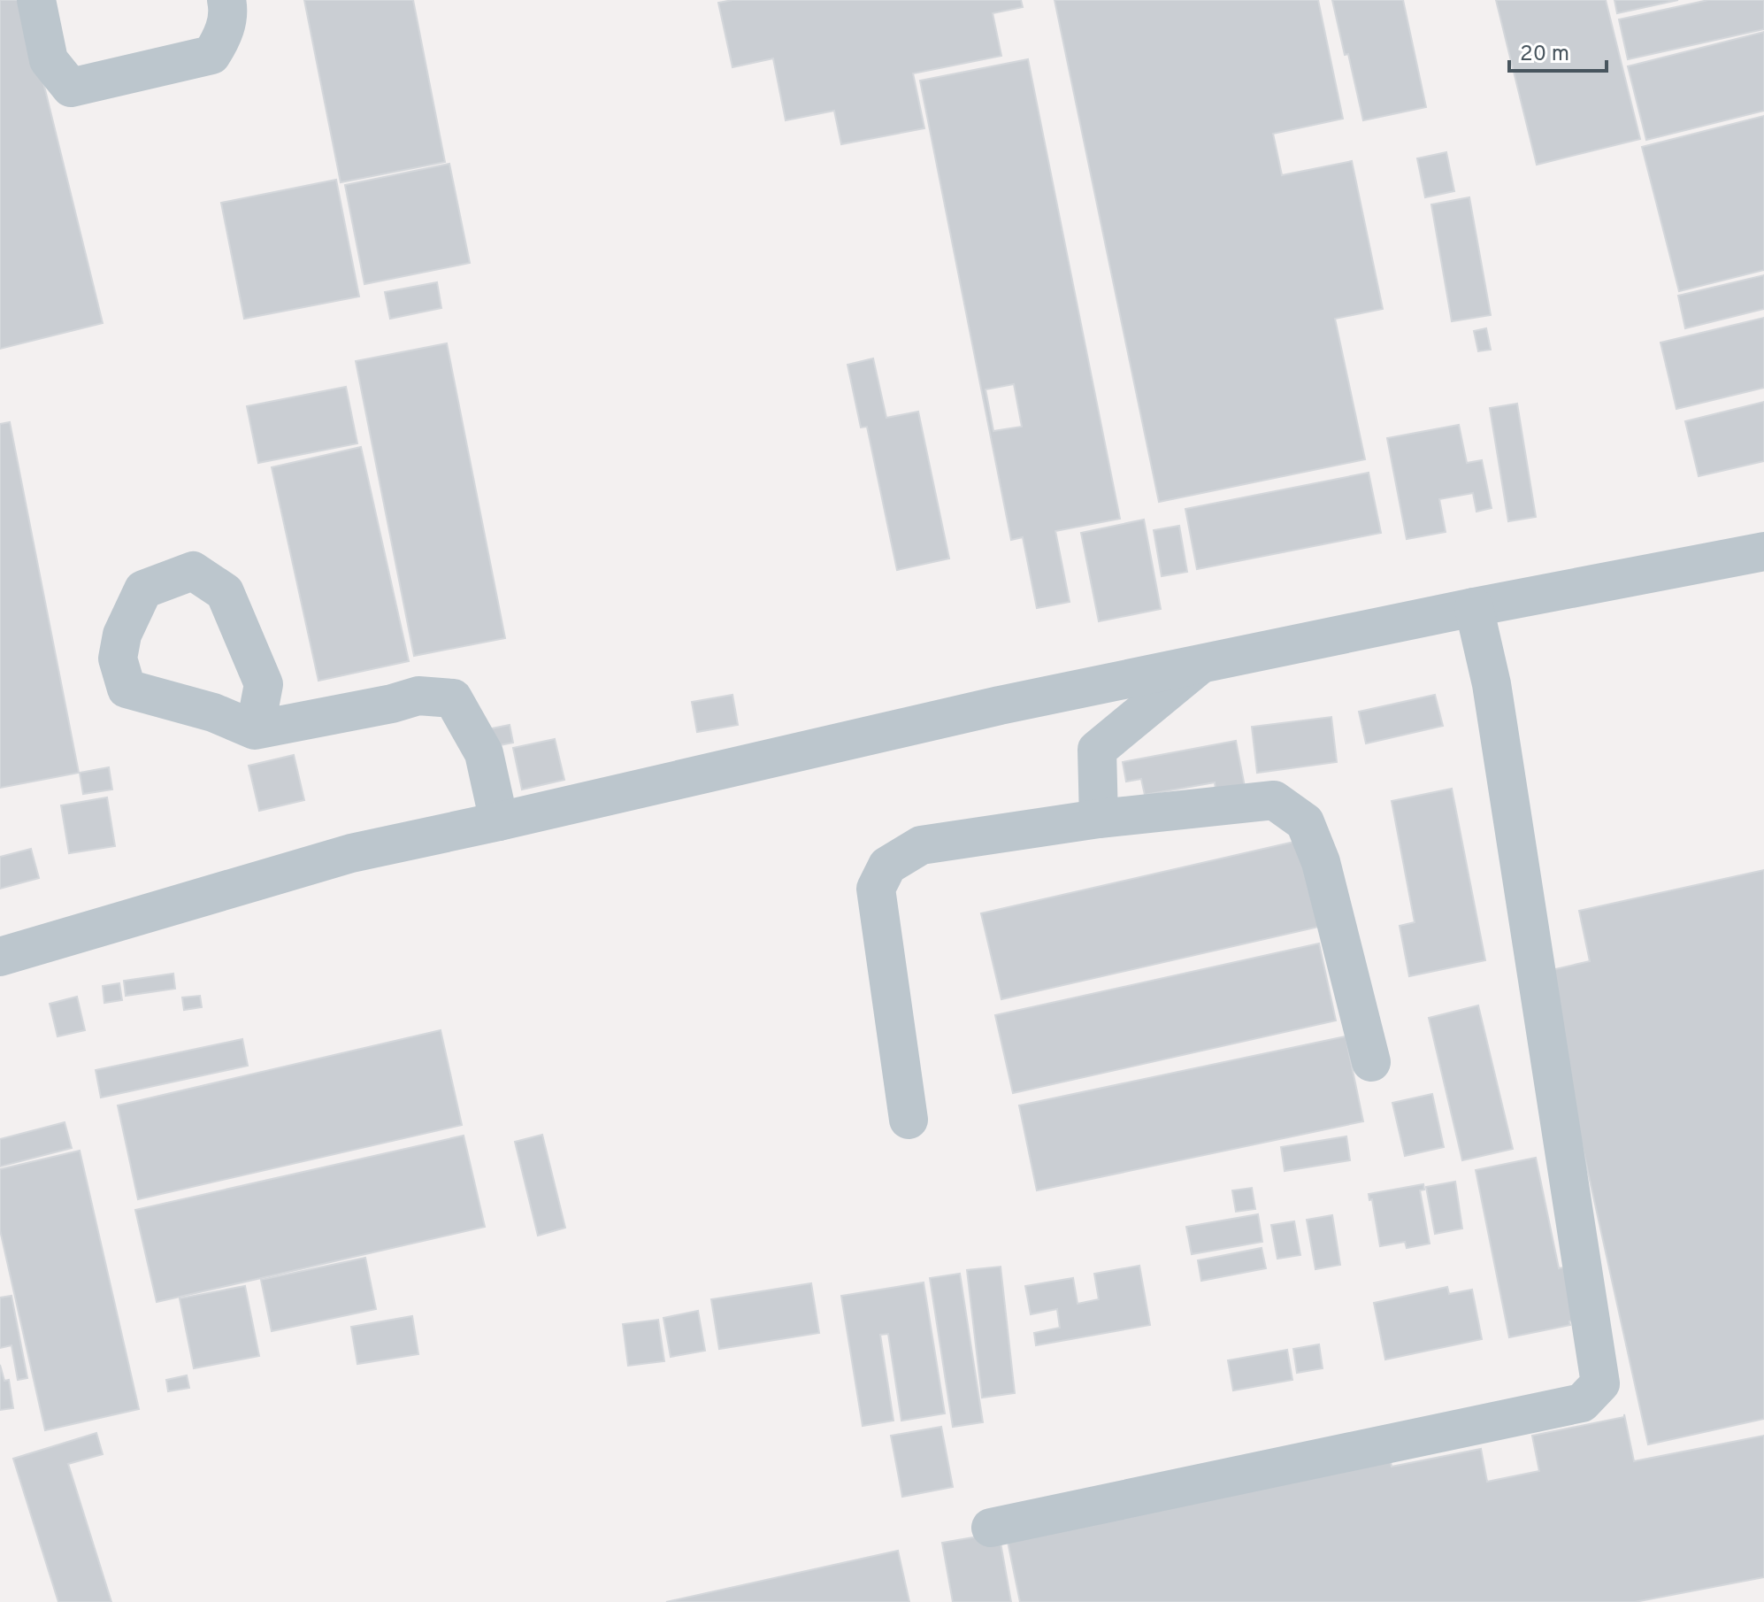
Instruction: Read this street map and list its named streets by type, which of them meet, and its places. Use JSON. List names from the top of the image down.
{
  "scale_bar": "20 m"
}
